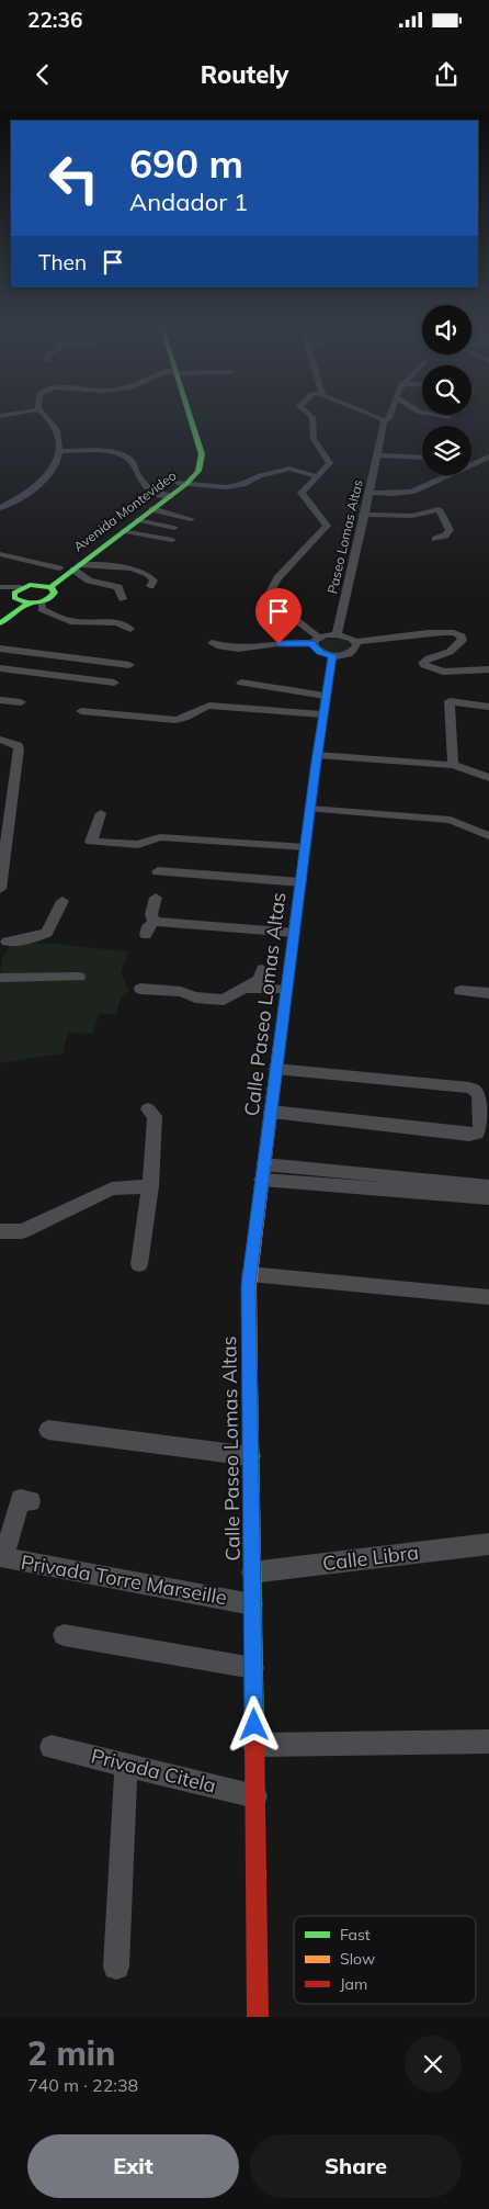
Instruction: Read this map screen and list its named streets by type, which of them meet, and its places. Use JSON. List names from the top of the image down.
{
  "streets": {
    "street": [
      "Avenida Montevideo",
      "Paseo Lomas Altas",
      "Calle Paseo Lomas Altas",
      "Calle Libra",
      "Privada Torre Marseille",
      "Privada Citela"
    ]
  },
  "crossings": [
    ["Calle Paseo Lomas Altas", "Calle Libra"],
    ["Calle Paseo Lomas Altas", "Privada Torre Marseille"],
    ["Calle Paseo Lomas Altas", "Privada Citela"]
  ],
  "legend": ["Fast", "Slow", "Jam"],
  "page": {
    "status": "22:36",
    "header": "Routely",
    "turn": ["690 m", "Andador 1"],
    "then": "Then",
    "heading": ["2 min", "740 m · 22:38"],
    "buttons": ["Exit", "Share"]
  }
}
